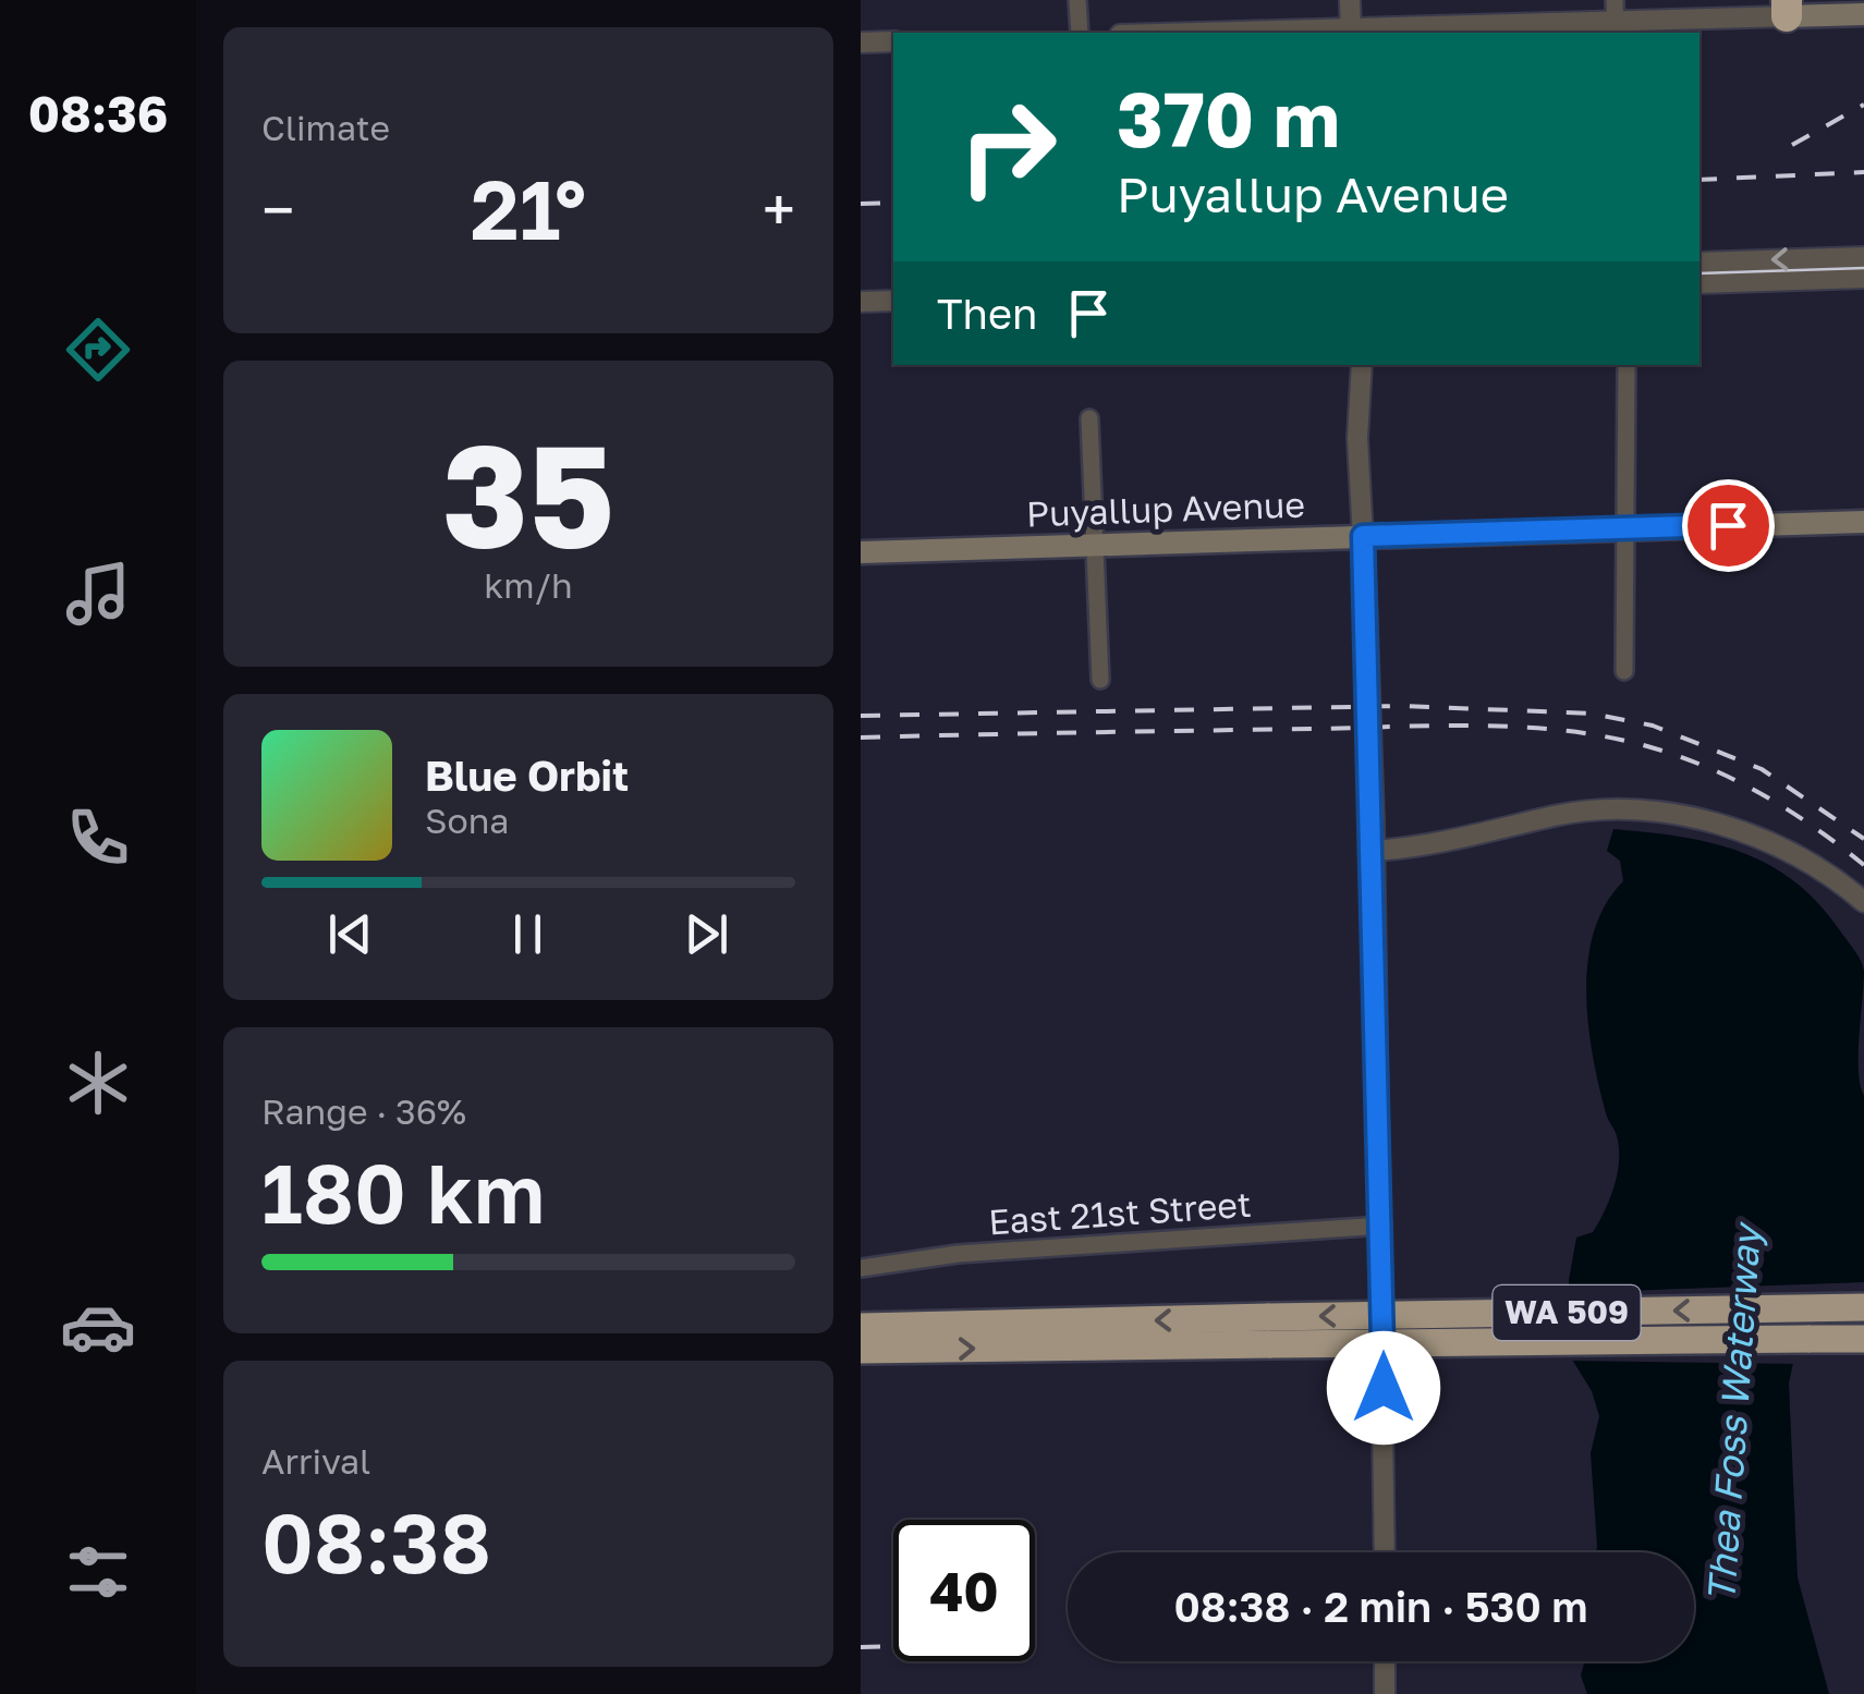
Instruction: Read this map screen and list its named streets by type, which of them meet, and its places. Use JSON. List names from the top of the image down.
{
  "streets": {
    "highway": ["WA 509"],
    "main road": ["Puyallup Avenue"],
    "street": ["East 21st Street"]
  },
  "water": ["Thea Foss Waterway"],
  "page": {
    "tabs": "08:36",
    "tile": [
      "Climate",
      ["35", "km/h"],
      ["Range · 36%", "180 km"],
      ["Arrival", "08:38"]
    ],
    "turn": ["370 m", "Puyallup Avenue"],
    "heat": ["−", "21°", "+"],
    "then": "Then",
    "song": ["Blue Orbit", "Sona"],
    "limit": "40",
    "trip": "08:38 · 2 min · 530 m"
  }
}
